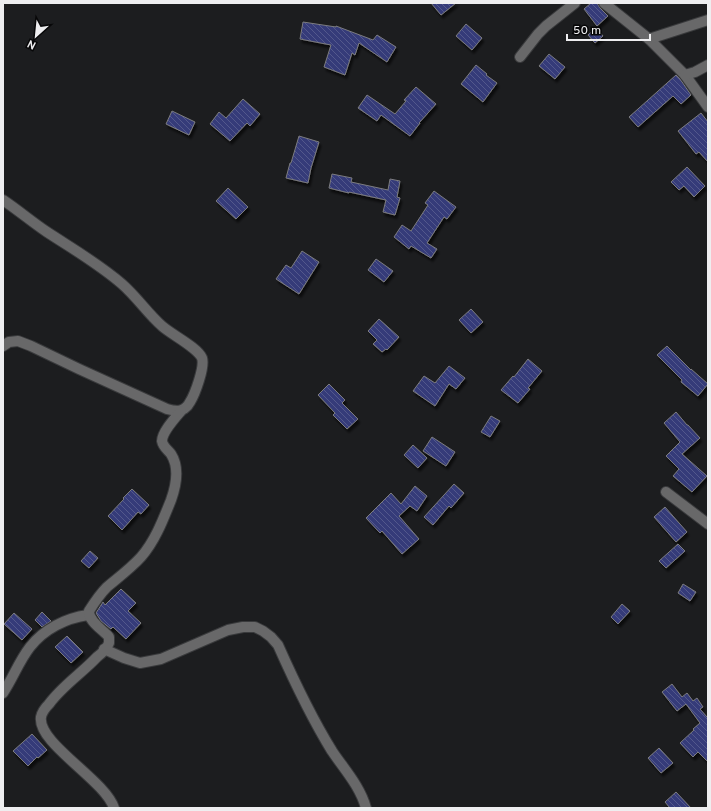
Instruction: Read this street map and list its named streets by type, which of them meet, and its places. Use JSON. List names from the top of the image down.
{
  "scale_bar": "50 m",
  "north": "bottom left"
}
